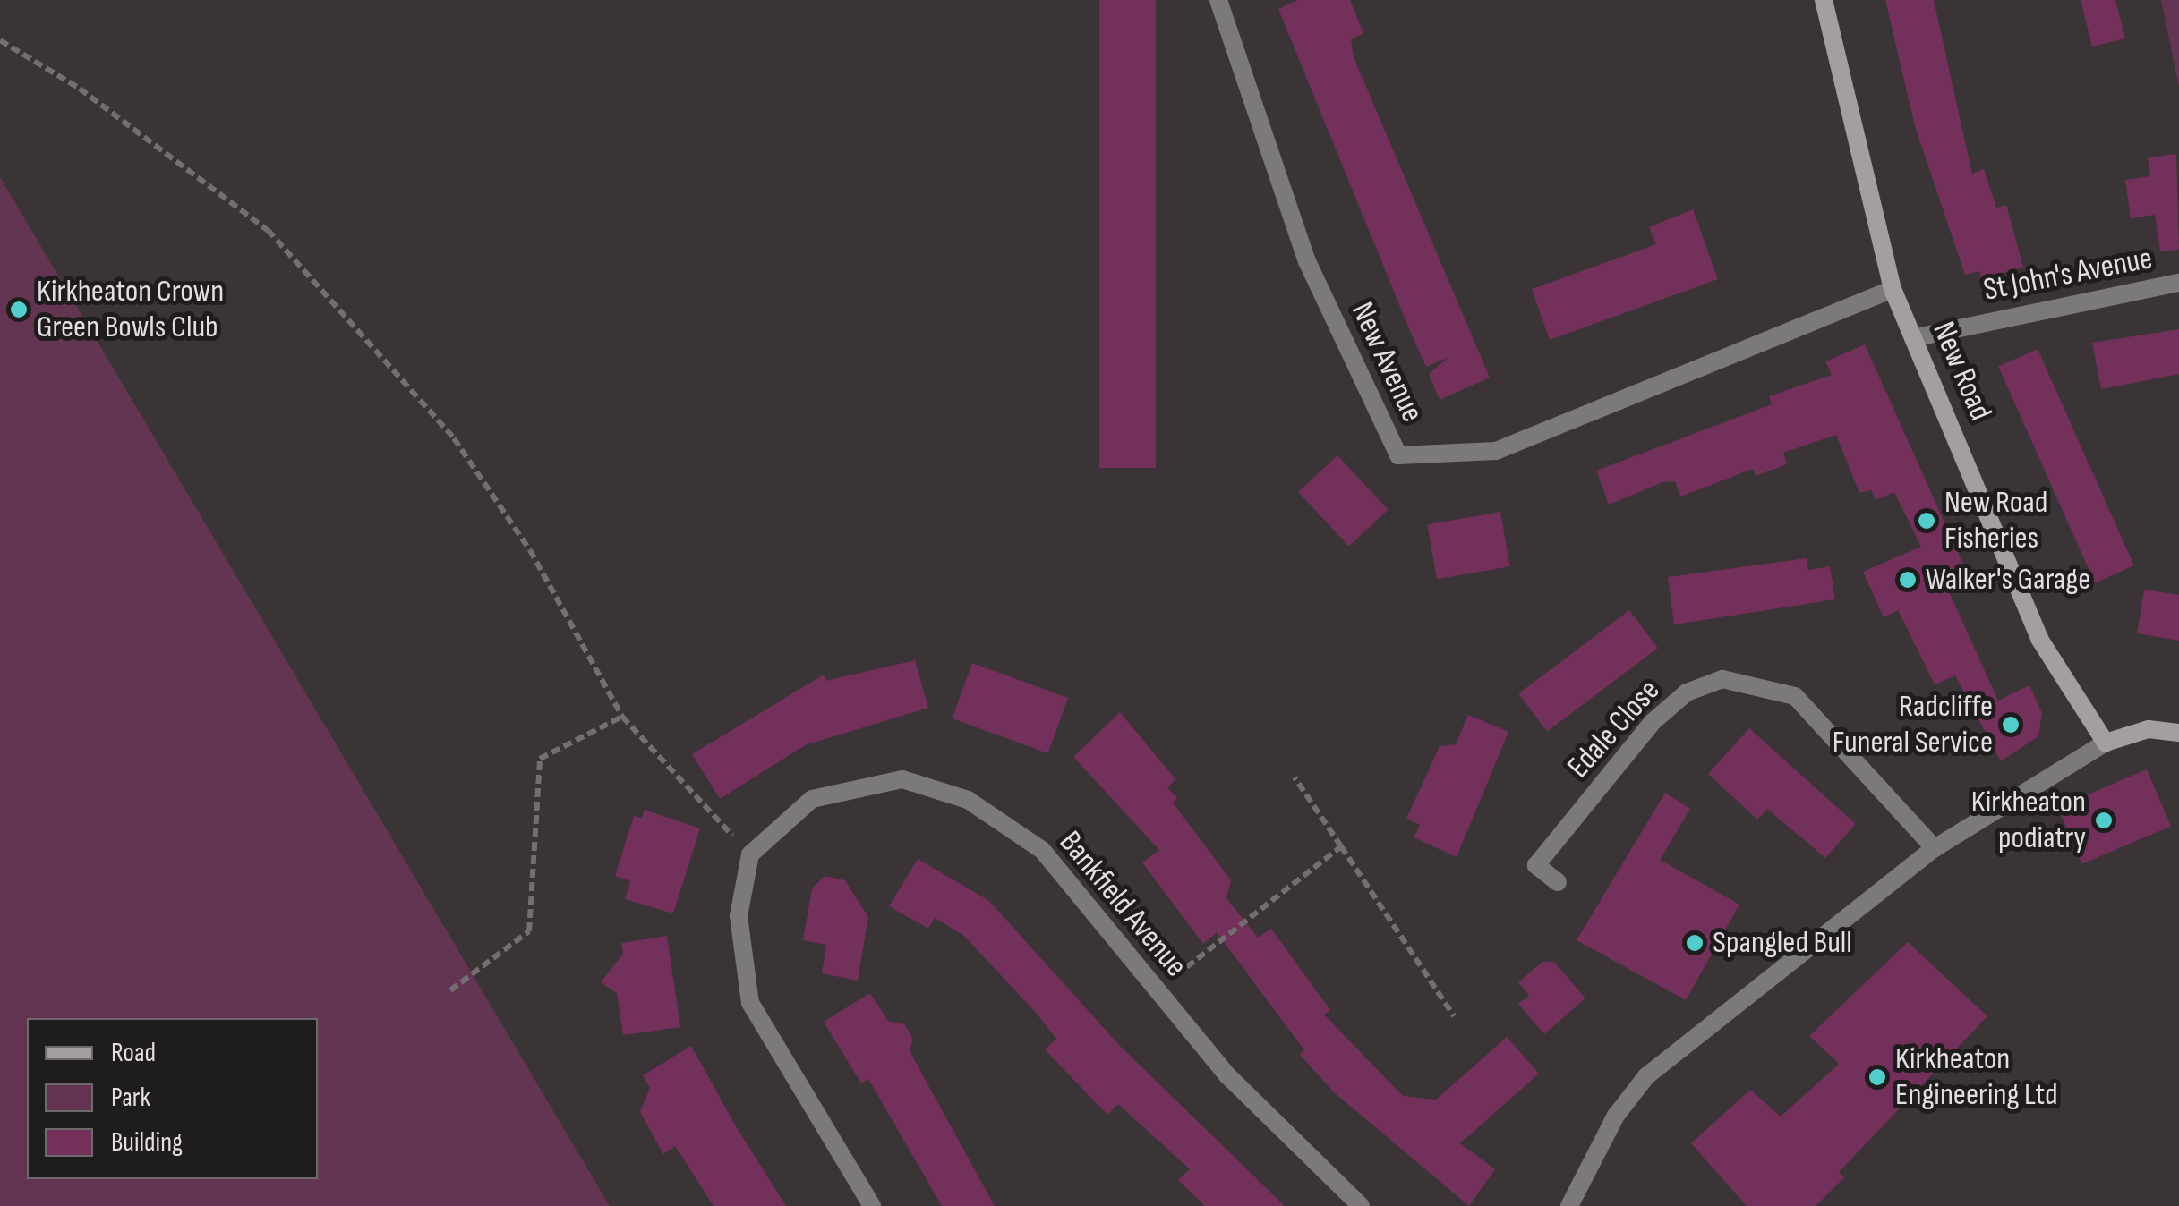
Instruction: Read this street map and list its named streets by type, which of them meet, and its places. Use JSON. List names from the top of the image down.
{
  "streets": {
    "street": [
      "St John's Avenue",
      "New Avenue",
      "New Road",
      "Edale Close",
      "Bankfield Avenue"
    ]
  },
  "crossings": [
    ["St John's Avenue", "New Road"],
    ["New Avenue", "New Road"]
  ],
  "places": [
    "Kirkheaton Crown Green Bowls Club",
    "New Road Fisheries",
    "Walker's Garage",
    "Radcliffe Funeral Service",
    "Kirkheaton podiatry",
    "Spangled Bull",
    "Kirkheaton Engineering Ltd"
  ],
  "legend": ["Road", "Park", "Building"]
}
